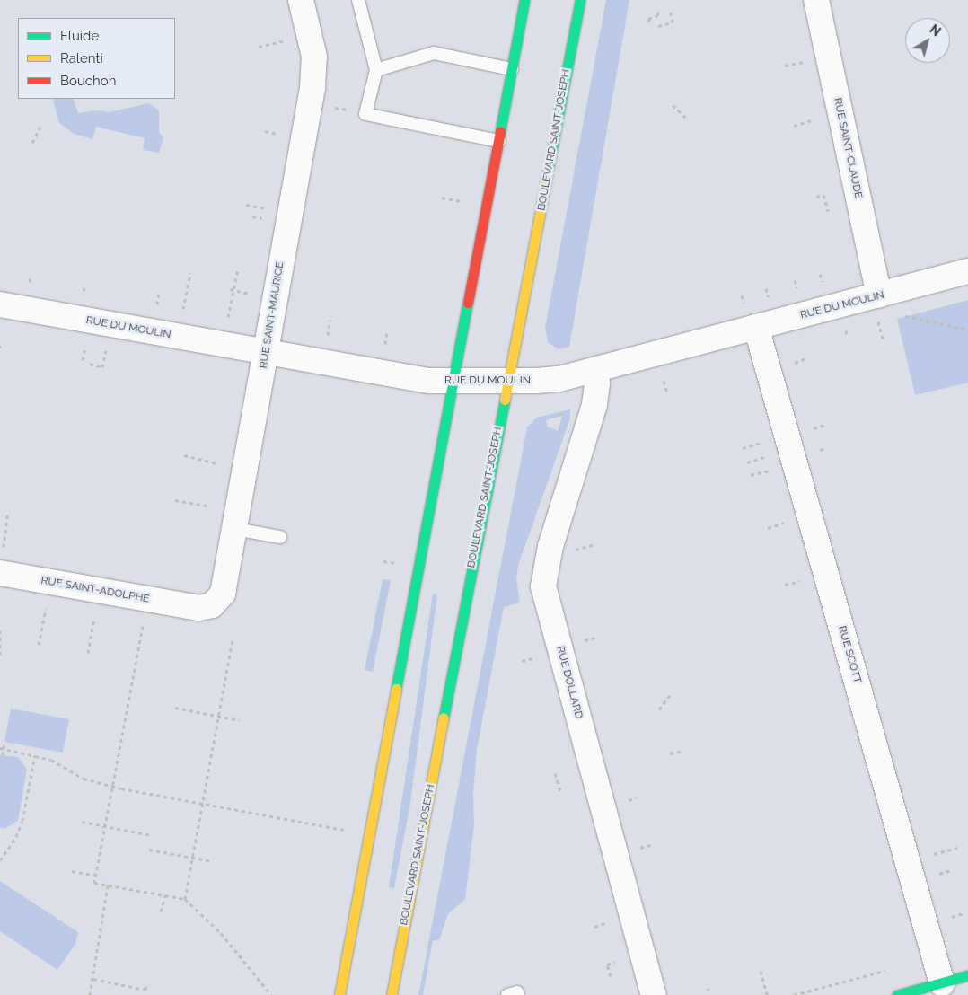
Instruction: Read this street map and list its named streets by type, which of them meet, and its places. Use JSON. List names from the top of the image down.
{
  "streets": {
    "main road": ["BOULEVARD SAINT-JOSEPH"],
    "street": [
      "RUE SAINT-CLAUDE",
      "RUE DU MOULIN",
      "RUE SAINT-MAURICE",
      "RUE SAINT-ADOLPHE",
      "RUE SCOTT",
      "RUE DOLLARD"
    ]
  },
  "crossings": [
    ["BOULEVARD SAINT-JOSEPH", "RUE DU MOULIN"],
    ["RUE SAINT-CLAUDE", "RUE DU MOULIN"],
    ["RUE DU MOULIN", "RUE SAINT-MAURICE"],
    ["RUE DU MOULIN", "RUE SCOTT"],
    ["RUE DU MOULIN", "RUE DOLLARD"],
    ["RUE SAINT-MAURICE", "RUE SAINT-ADOLPHE"]
  ],
  "legend": ["Fluide", "Ralenti", "Bouchon"],
  "north": "top right"
}
